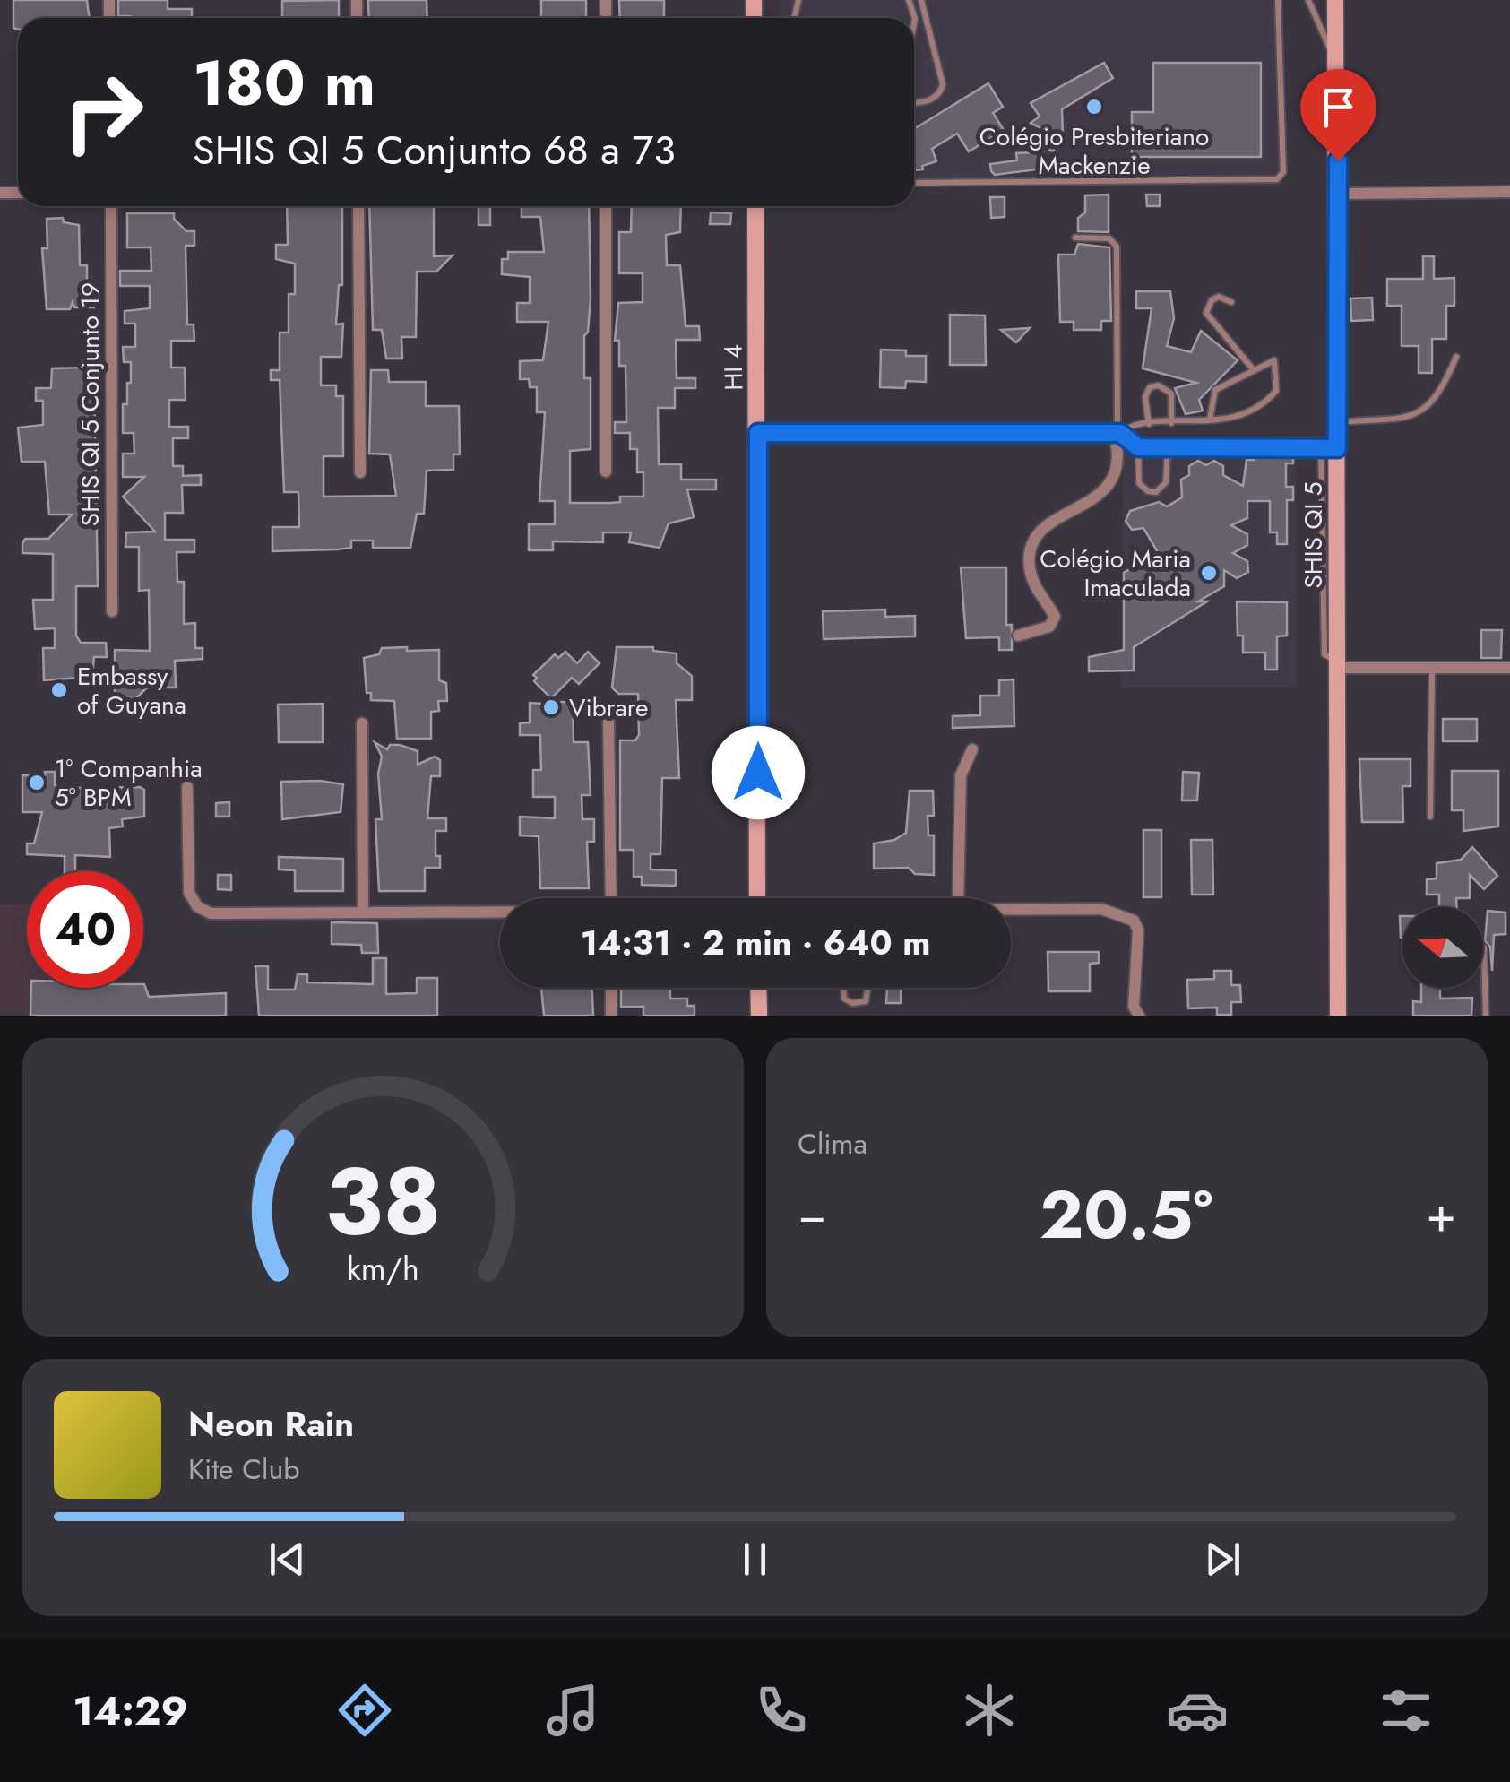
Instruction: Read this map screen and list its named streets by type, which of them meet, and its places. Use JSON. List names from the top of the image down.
{
  "streets": {
    "street": ["HI 4", "SHIS QI 5 Conjunto 19", "SHIS QI 5"]
  },
  "places": [
    "Colégio Presbiteriano Mackenzie",
    "Colégio Maria Imaculada",
    "Embassy of Guyana",
    "Vibrare",
    "1° Companhia 5° BPM"
  ],
  "north": "left",
  "page": {
    "turn": ["180 m", "SHIS QI 5 Conjunto 68 a 73"],
    "limit": "40",
    "trip": "14:31 · 2 min · 640 m",
    "tile": "Clima",
    "heat": ["−", "20.5°", "+"],
    "song": ["Neon Rain", "Kite Club"],
    "tabs": "14:29",
    "gauge": ["38", "km/h"]
  }
}
